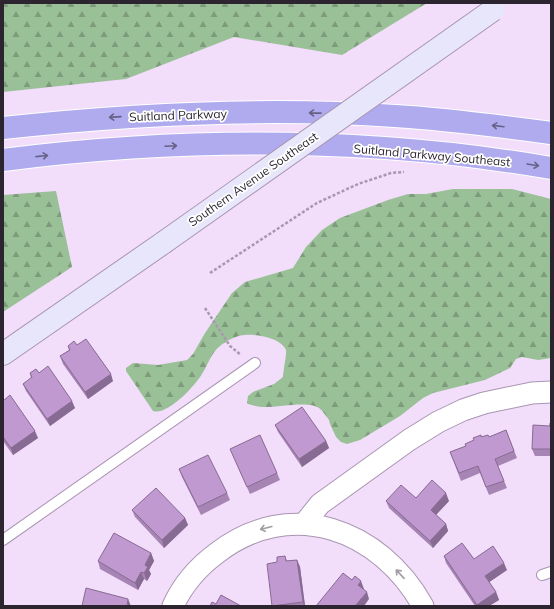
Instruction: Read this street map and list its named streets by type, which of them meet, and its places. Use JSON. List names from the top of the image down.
{
  "streets": {
    "highway": ["Suitland Parkway", "Suitland Parkway Southeast"],
    "main road": ["Southern Avenue Southeast"]
  },
  "one_way": ["Suitland Parkway", "Suitland Parkway Southeast"]
}
